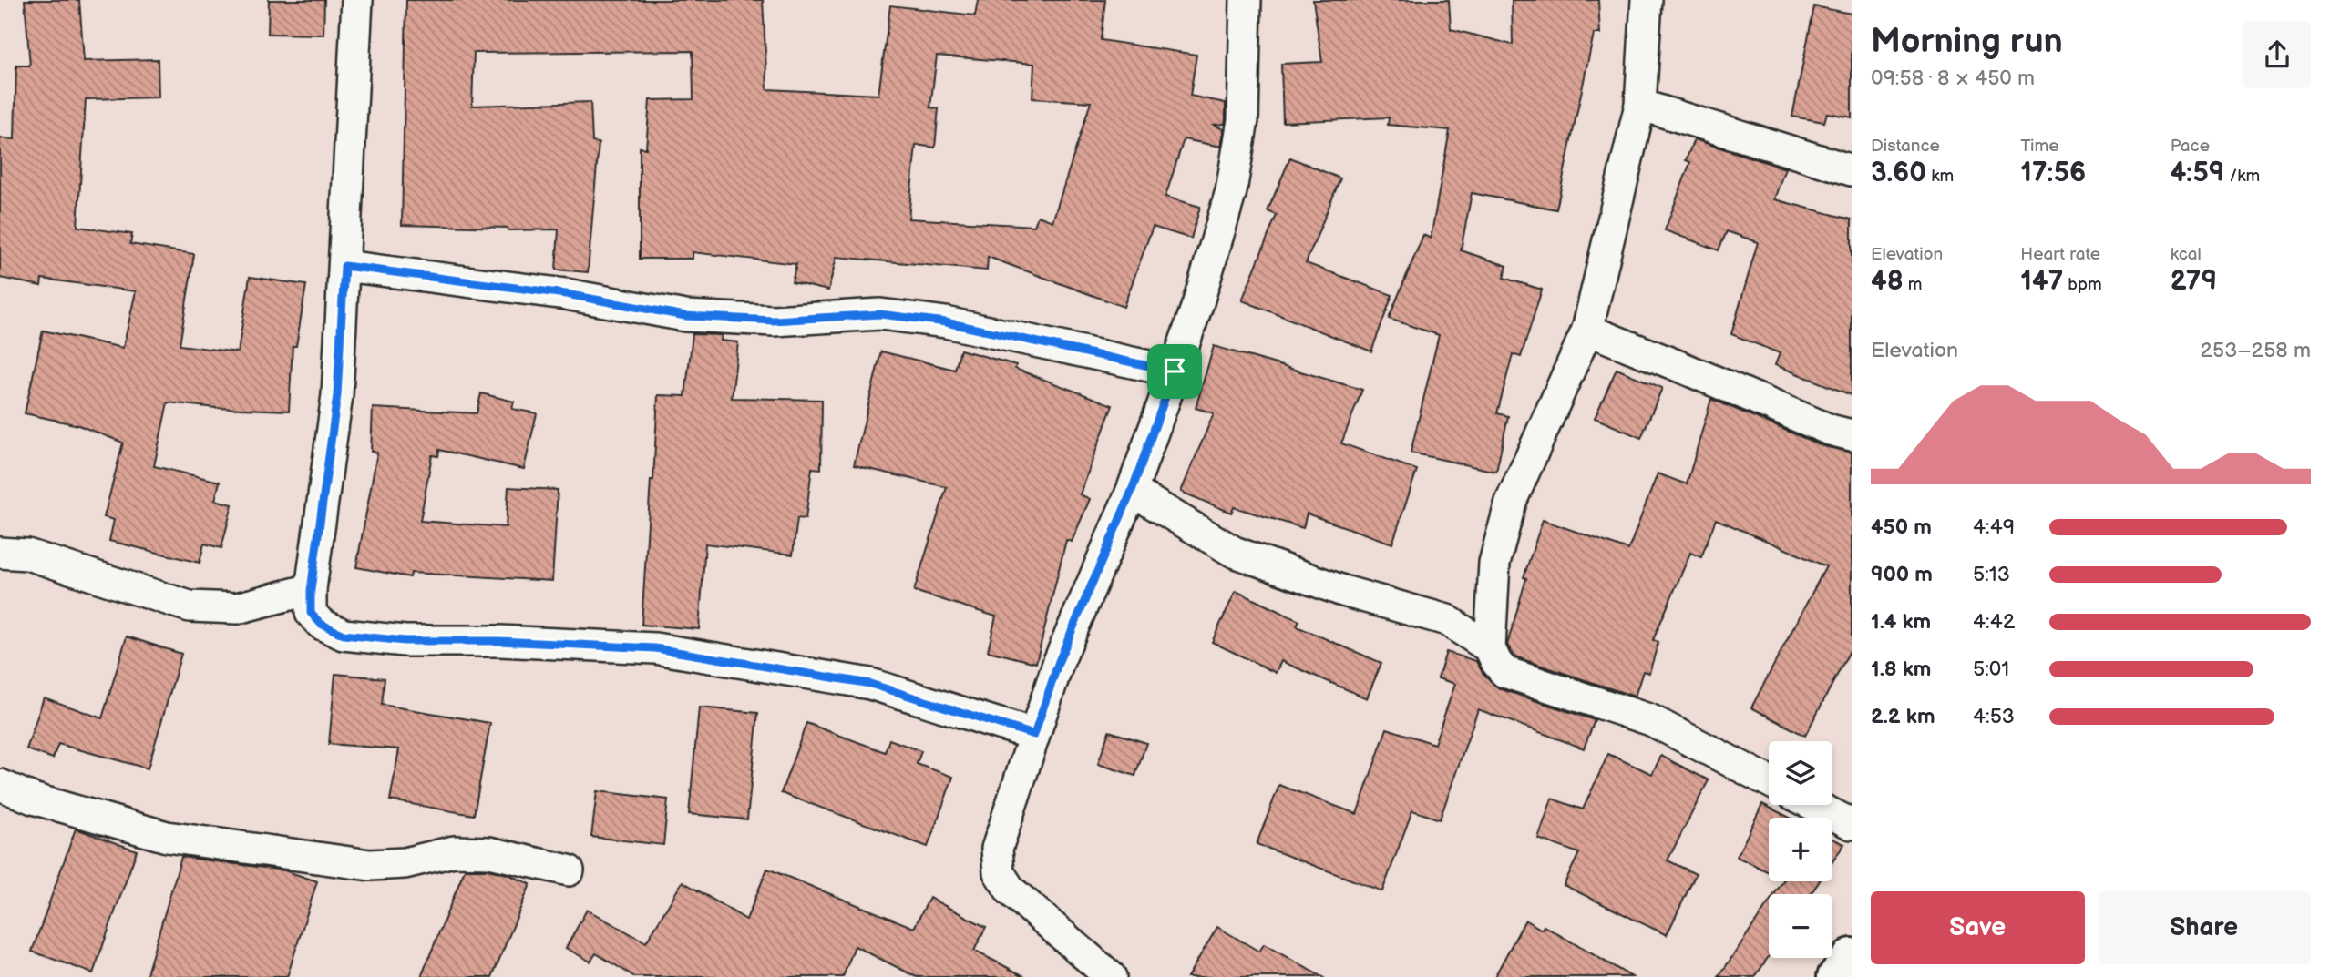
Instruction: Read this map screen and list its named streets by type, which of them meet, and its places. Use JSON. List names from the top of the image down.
{
  "page": {
    "heading": ["Morning run", "09:58 · 8 × 450 m"],
    "stats": [
      ["Distance", "3.60 km"],
      ["Time", "17:56"],
      ["Pace", "4:59 /km"],
      ["Elevation", "48 m"],
      ["Heart rate", "147 bpm"],
      ["kcal", "279"]
    ],
    "chart": ["Elevation", "253–258 m"],
    "list": [
      {
        "name": "450 m",
        "note": "4:49"
      },
      {
        "name": "900 m",
        "note": "5:13"
      },
      {
        "name": "1.4 km",
        "note": "4:42"
      },
      {
        "name": "1.8 km",
        "note": "5:01"
      },
      {
        "name": "2.2 km",
        "note": "4:53"
      }
    ],
    "map_buttons": ["+", "−"],
    "buttons": ["Save", "Share"]
  }
}
